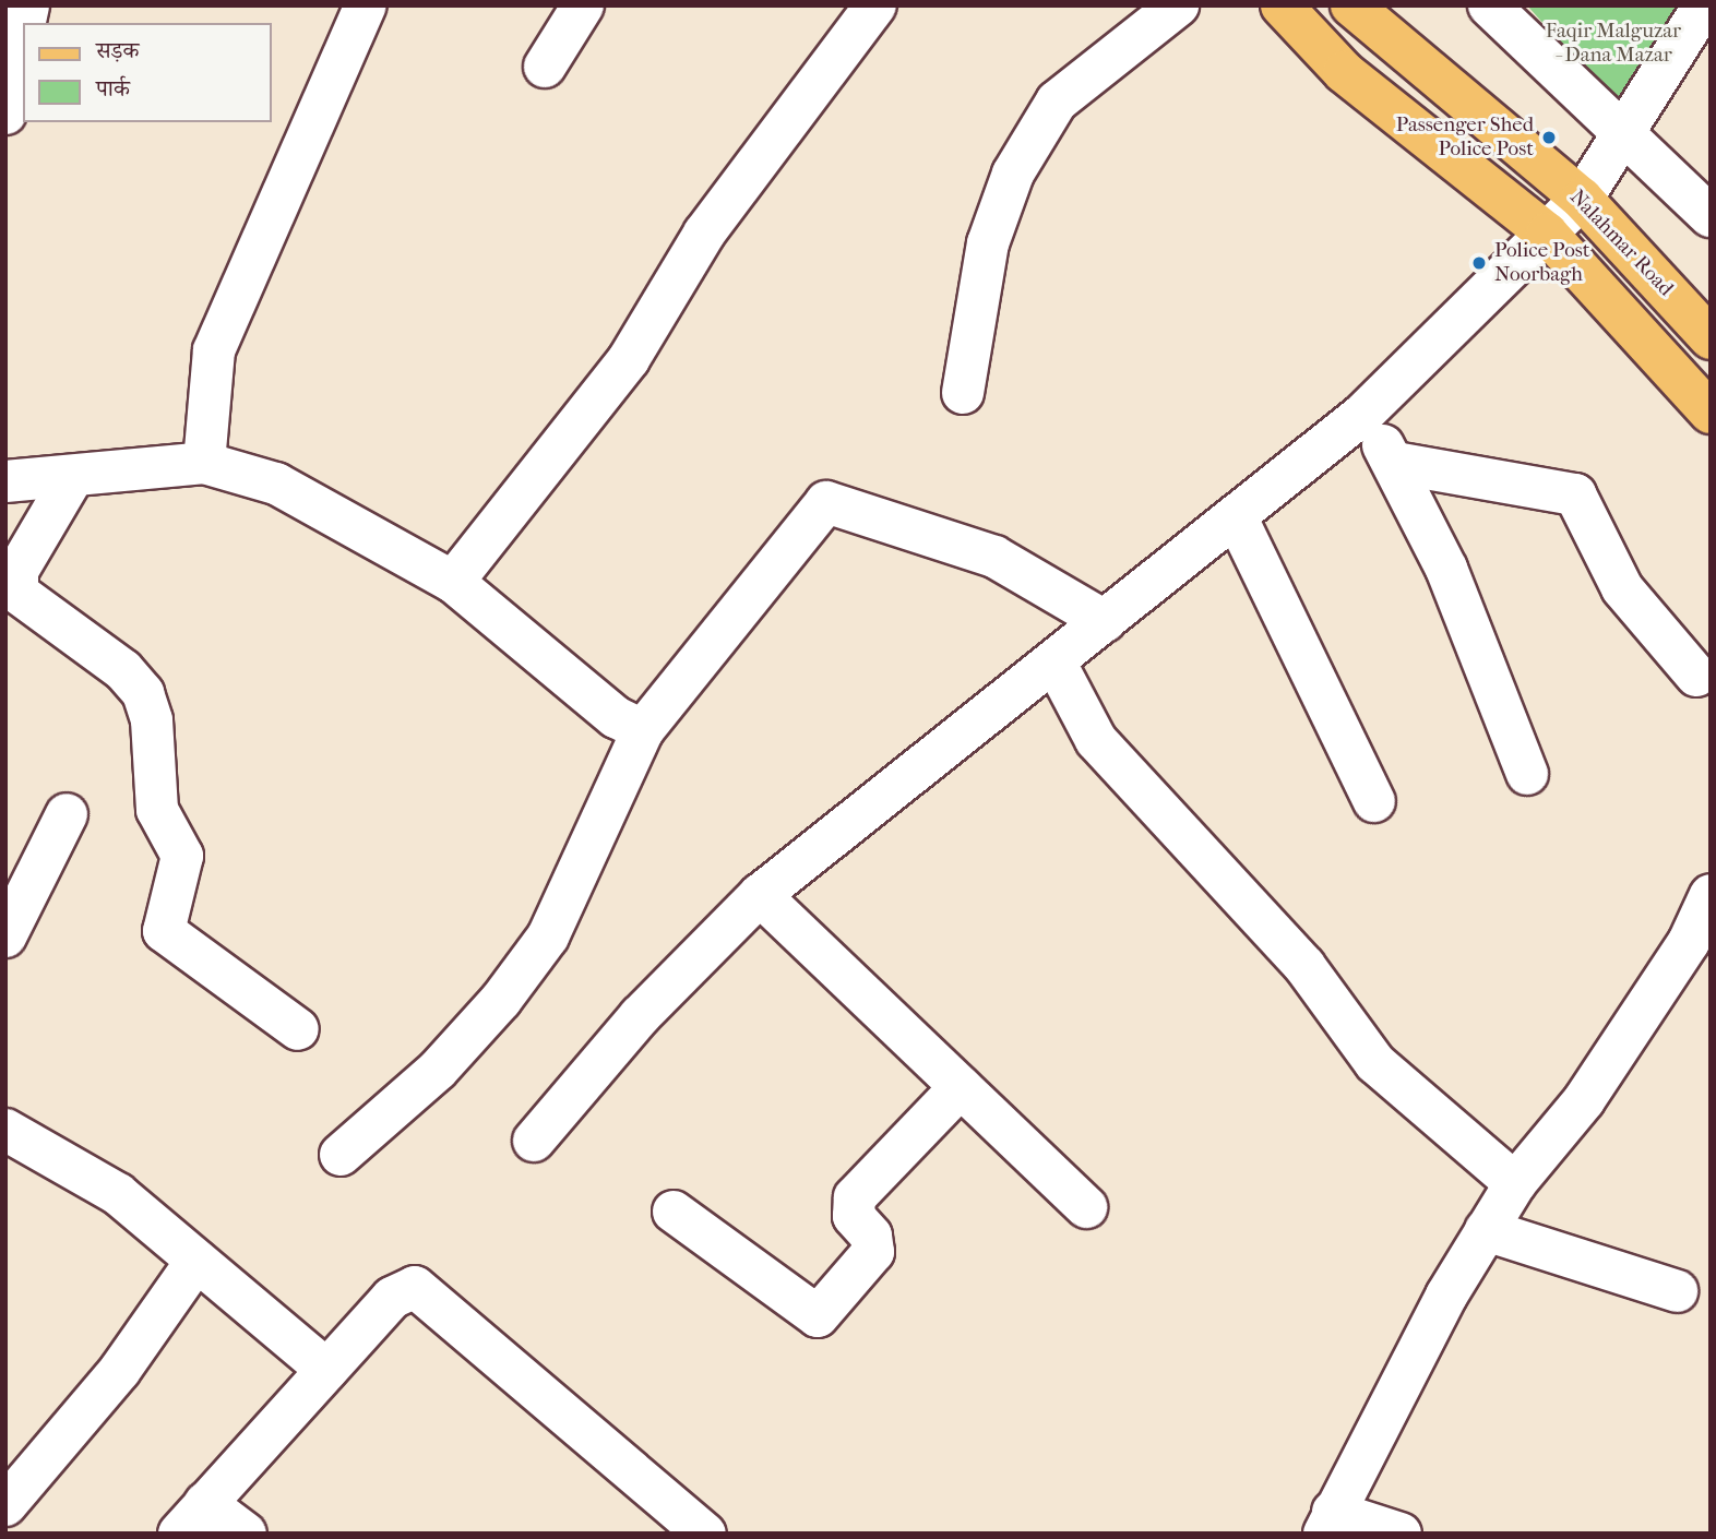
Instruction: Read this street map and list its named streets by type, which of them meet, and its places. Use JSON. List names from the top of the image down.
{
  "streets": {
    "main road": ["Nalahmar Road"]
  },
  "parks": ["Faqir Malguzar - Dana Mazar"],
  "places": ["Passenger Shed Police Post", "Police Post Noorbagh"],
  "legend": ["सड़क", "पार्क"]
}
